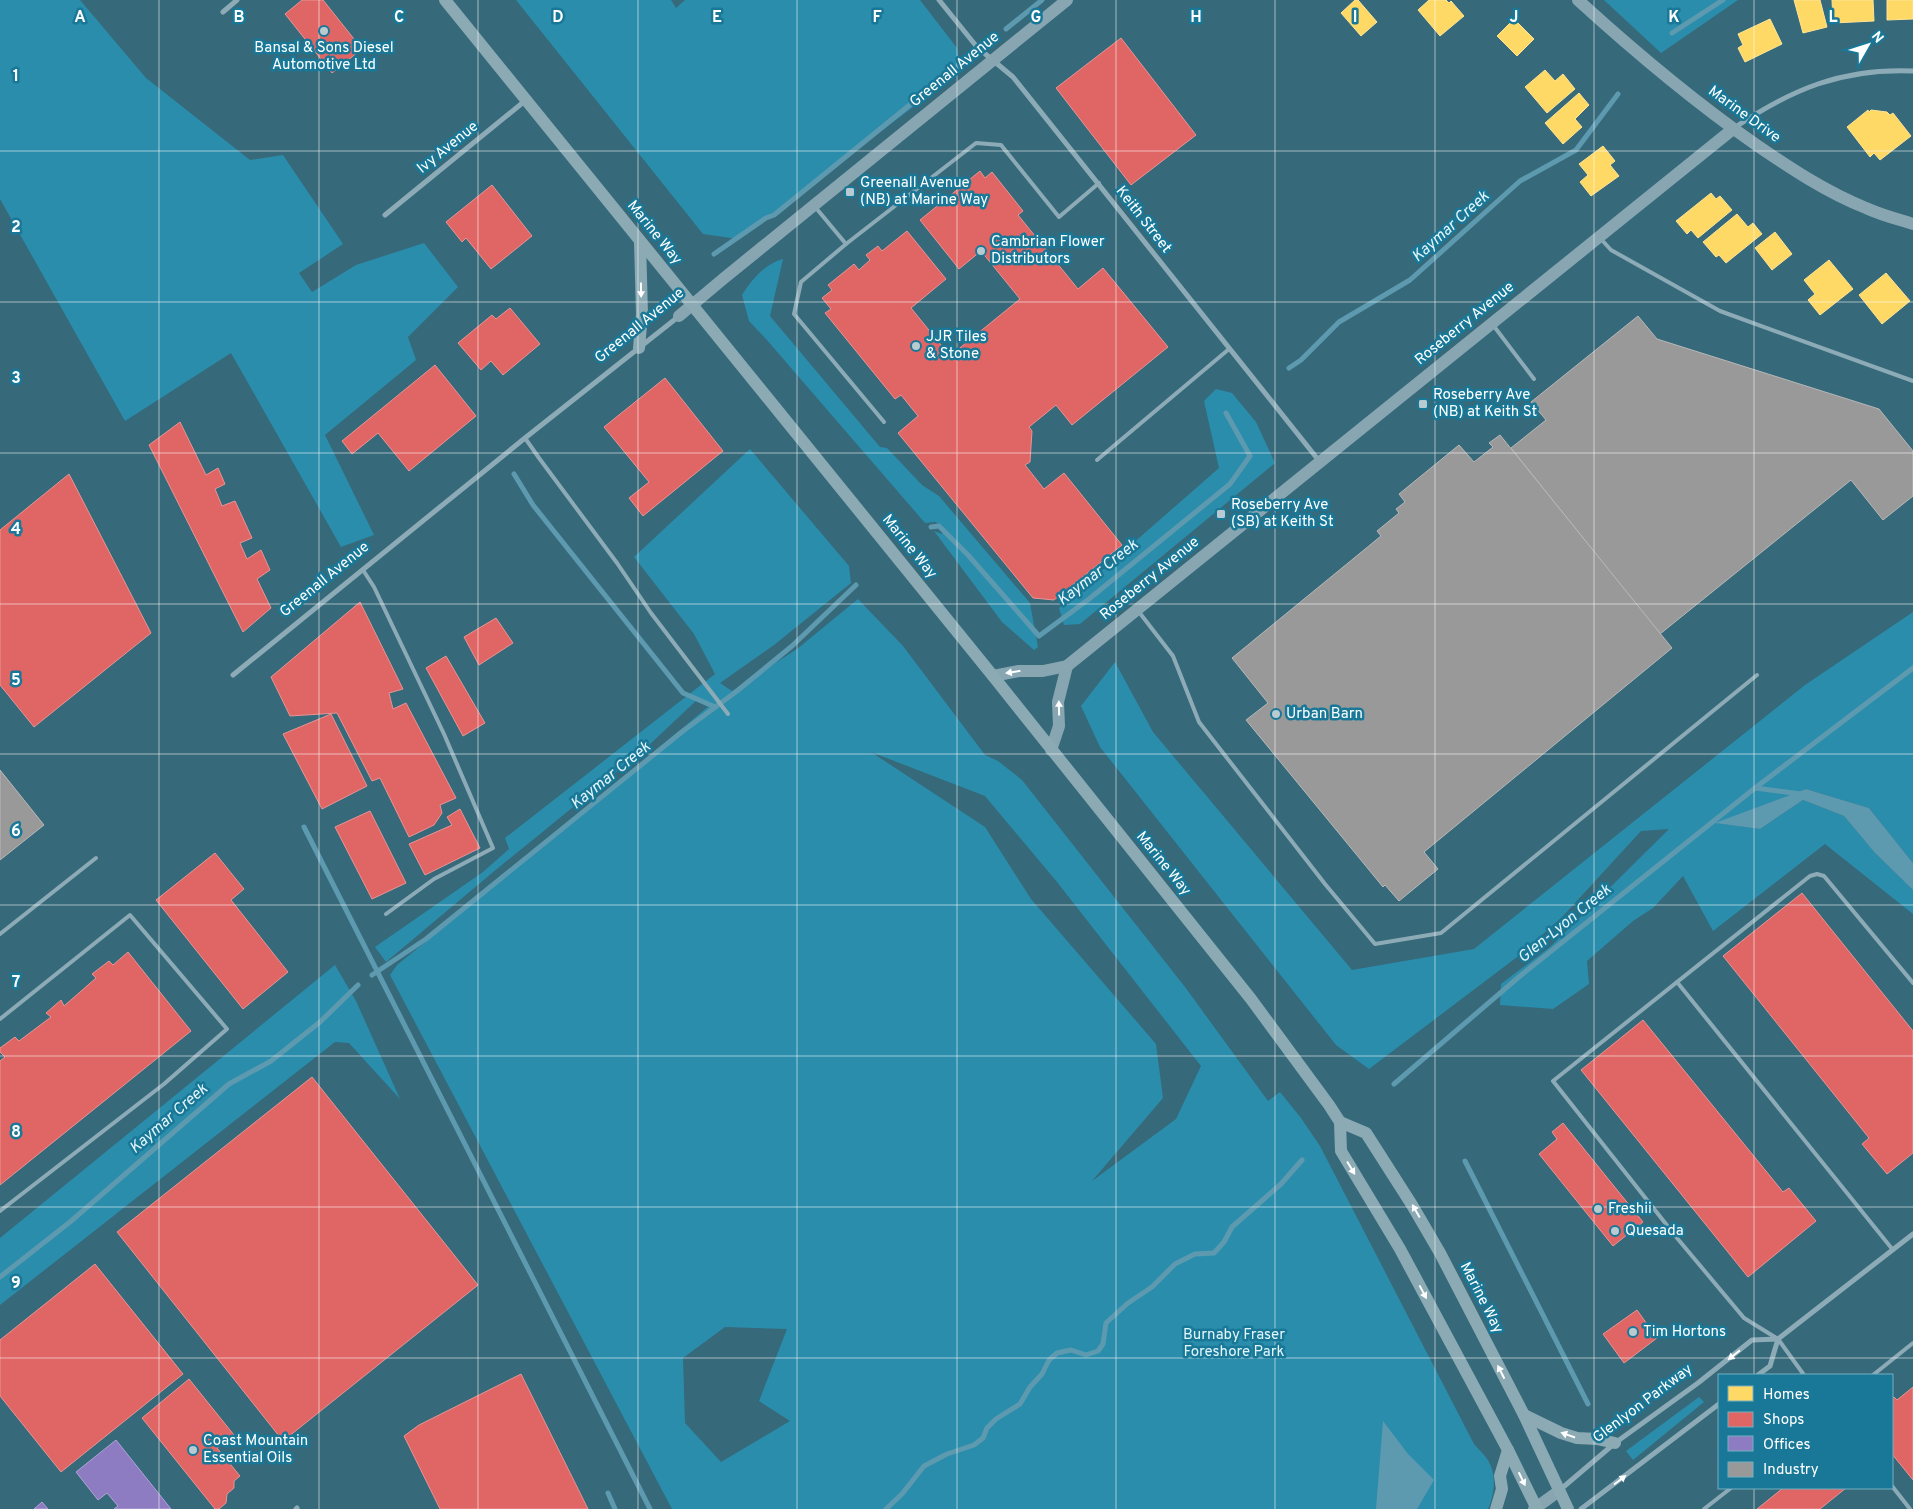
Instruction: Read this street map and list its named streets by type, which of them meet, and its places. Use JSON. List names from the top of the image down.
{
  "streets": {
    "main road": ["Marine Way"],
    "street": [
      "Greenall Avenue",
      "Marine Drive",
      "Ivy Avenue",
      "Keith Street",
      "Roseberry Avenue",
      "Glenlyon Parkway"
    ]
  },
  "crossings": [
    ["Greenall Avenue", "Keith Street"],
    ["Greenall Avenue", "Marine Way"],
    ["Marine Drive", "Roseberry Avenue"],
    ["Ivy Avenue", "Marine Way"],
    ["Keith Street", "Roseberry Avenue"],
    ["Marine Way", "Roseberry Avenue"],
    ["Marine Way", "Glenlyon Parkway"]
  ],
  "water": ["Kaymar Creek", "Glen-Lyon Creek"],
  "parks": ["Burnaby Fraser Foreshore Park"],
  "places": {
    "other": [
      "Bansal & Sons Diesel Automotive Ltd",
      "Cambrian Flower Distributors",
      "JJR Tiles & Stone",
      "Urban Barn",
      "Freshii",
      "Quesada",
      "Tim Hortons",
      "Coast Mountain Essential Oils"
    ],
    "transit": ["Greenall Avenue (NB) at Marine Way", "Roseberry Ave (NB) at Keith St", "Roseberry Ave (SB) at Keith St"]
  },
  "legend": [
    "Homes",
    "Shops",
    "Offices",
    "Industry"
  ],
  "north": "top right",
  "grid": {
    "columns": [
      "A",
      "B",
      "C",
      "D",
      "E",
      "F",
      "G",
      "H",
      "I",
      "J",
      "K",
      "L"
    ],
    "rows": [
      "1",
      "2",
      "3",
      "4",
      "5",
      "6",
      "7",
      "8",
      "9"
    ]
  }
}
